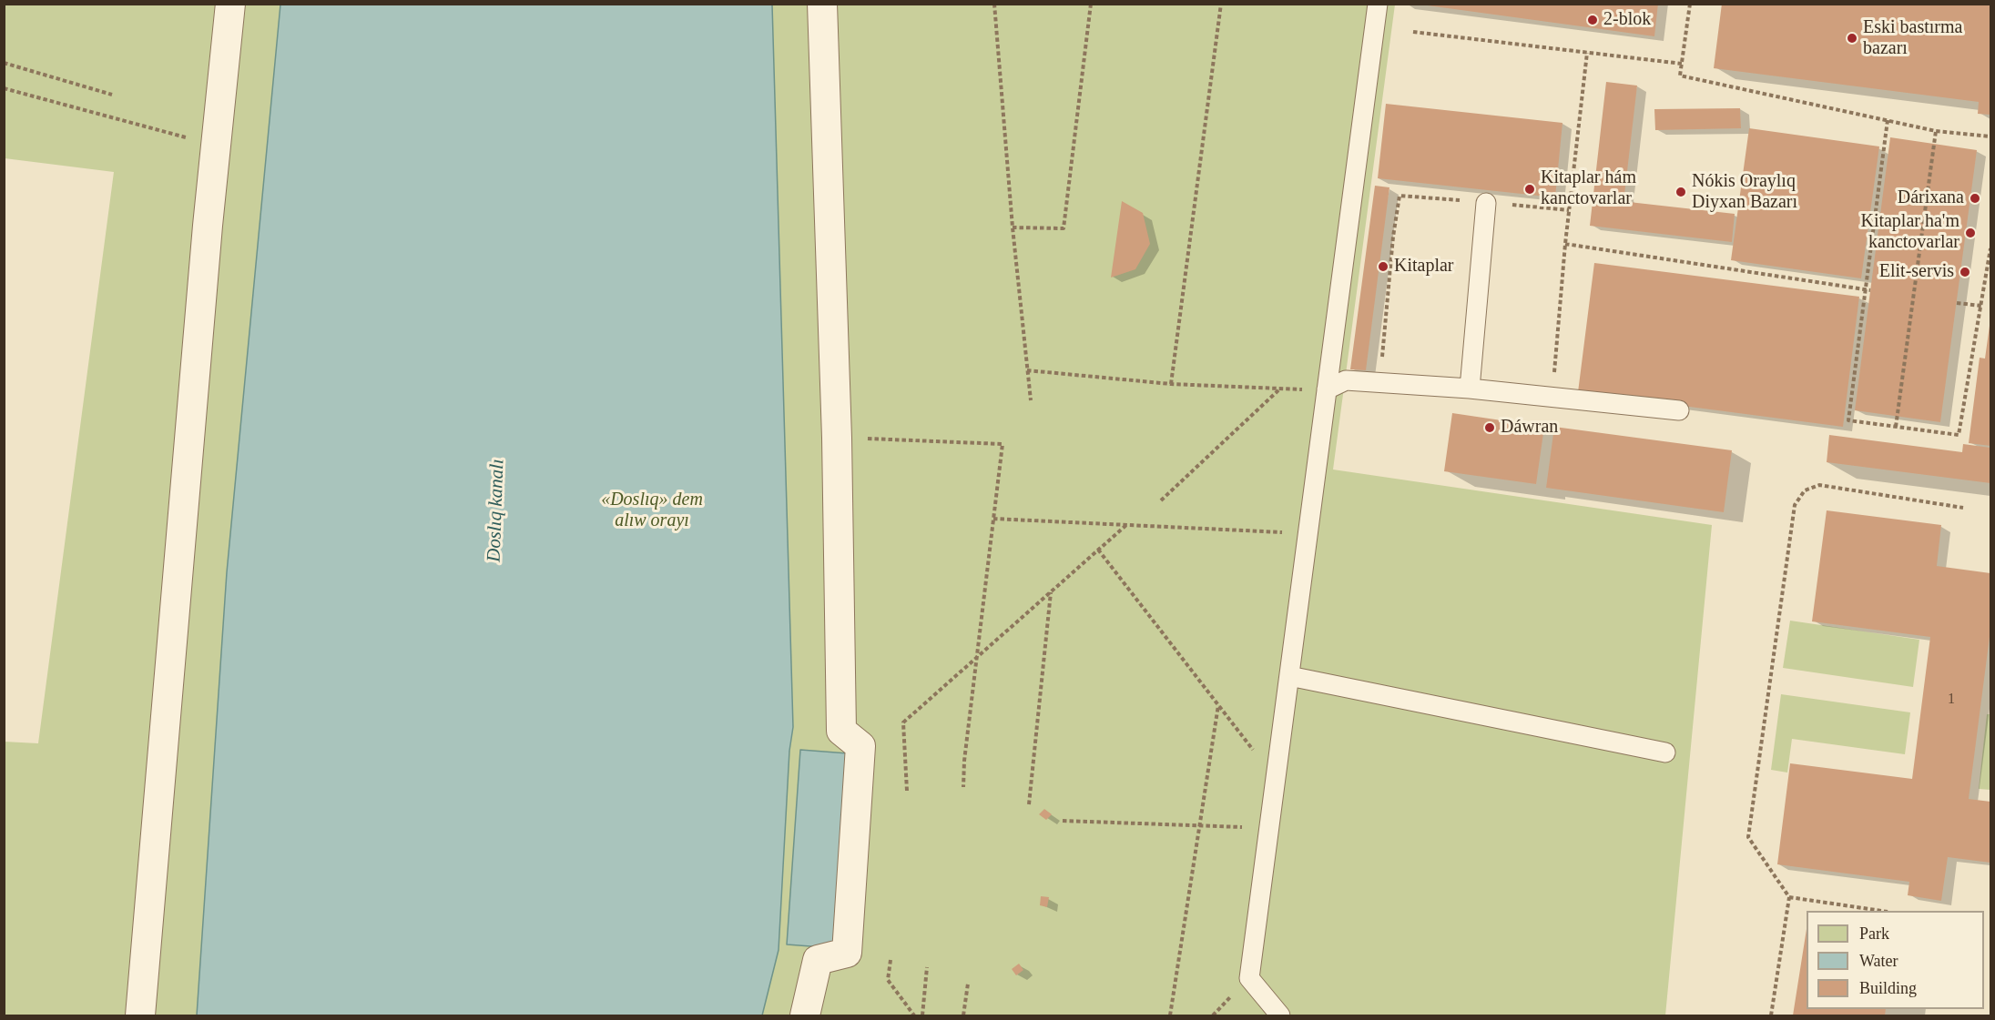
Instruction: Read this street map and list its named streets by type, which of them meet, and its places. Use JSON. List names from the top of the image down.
{
  "water": ["Doslıq kanalı"],
  "parks": ["«Doslıq» dem alıw orayı"],
  "places": [
    "2-blok",
    "Eski bastırma bazarı",
    "Kitaplar hám kanctovarlar",
    "Nókis Oraylıq Diyxan Bazarı",
    "Dárixana",
    "Kitaplar ha'm kanctovarlar",
    "Kitaplar",
    "Elit-servis",
    "Dáwran"
  ],
  "house_numbers": ["1"],
  "legend": ["Park", "Water", "Building"]
}
